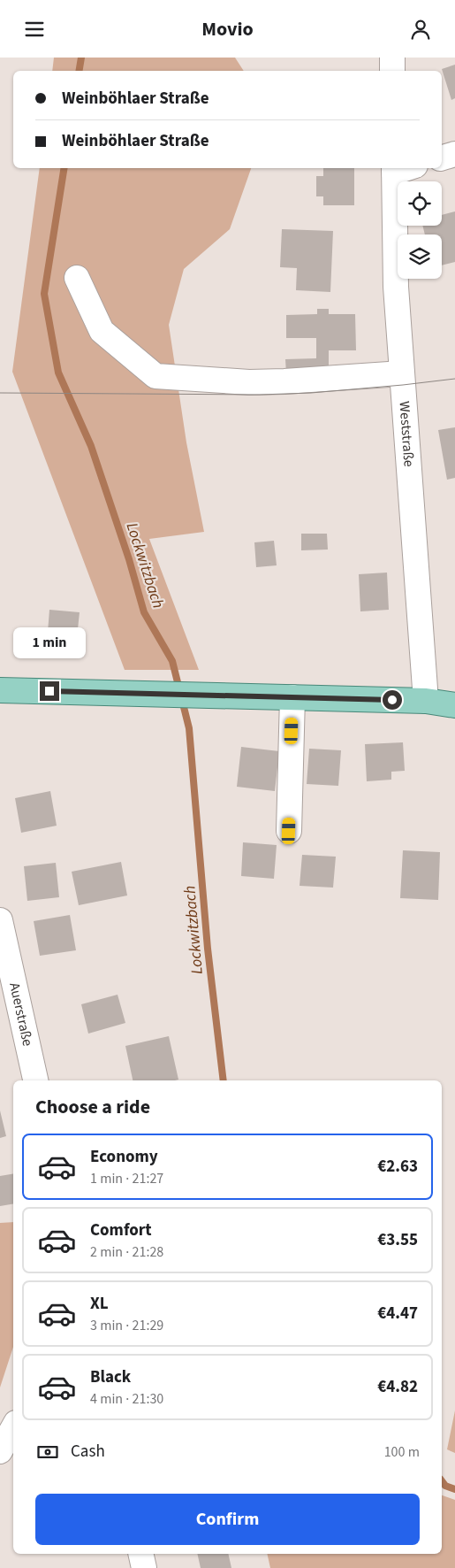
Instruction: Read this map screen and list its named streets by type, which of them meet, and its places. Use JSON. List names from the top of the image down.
{
  "streets": {
    "street": ["Weststraße", "Auerstraße"]
  },
  "water": ["Lockwitzbach"],
  "page": {
    "header": "Movio",
    "banner": ["Weinböhlaer Straße", "Weinböhlaer Straße"],
    "bubble": "1 min",
    "heading": "Choose a ride",
    "list": [
      {
        "name": "Economy",
        "note": "1 min · 21:27",
        "value": "€2.63"
      },
      {
        "name": "Comfort",
        "note": "2 min · 21:28",
        "value": "€3.55"
      },
      {
        "name": "XL",
        "note": "3 min · 21:29",
        "value": "€4.47"
      },
      {
        "name": "Black",
        "note": "4 min · 21:30",
        "value": "€4.82"
      }
    ],
    "pay": ["Cash", "100 m"],
    "buttons": "Confirm"
  }
}
